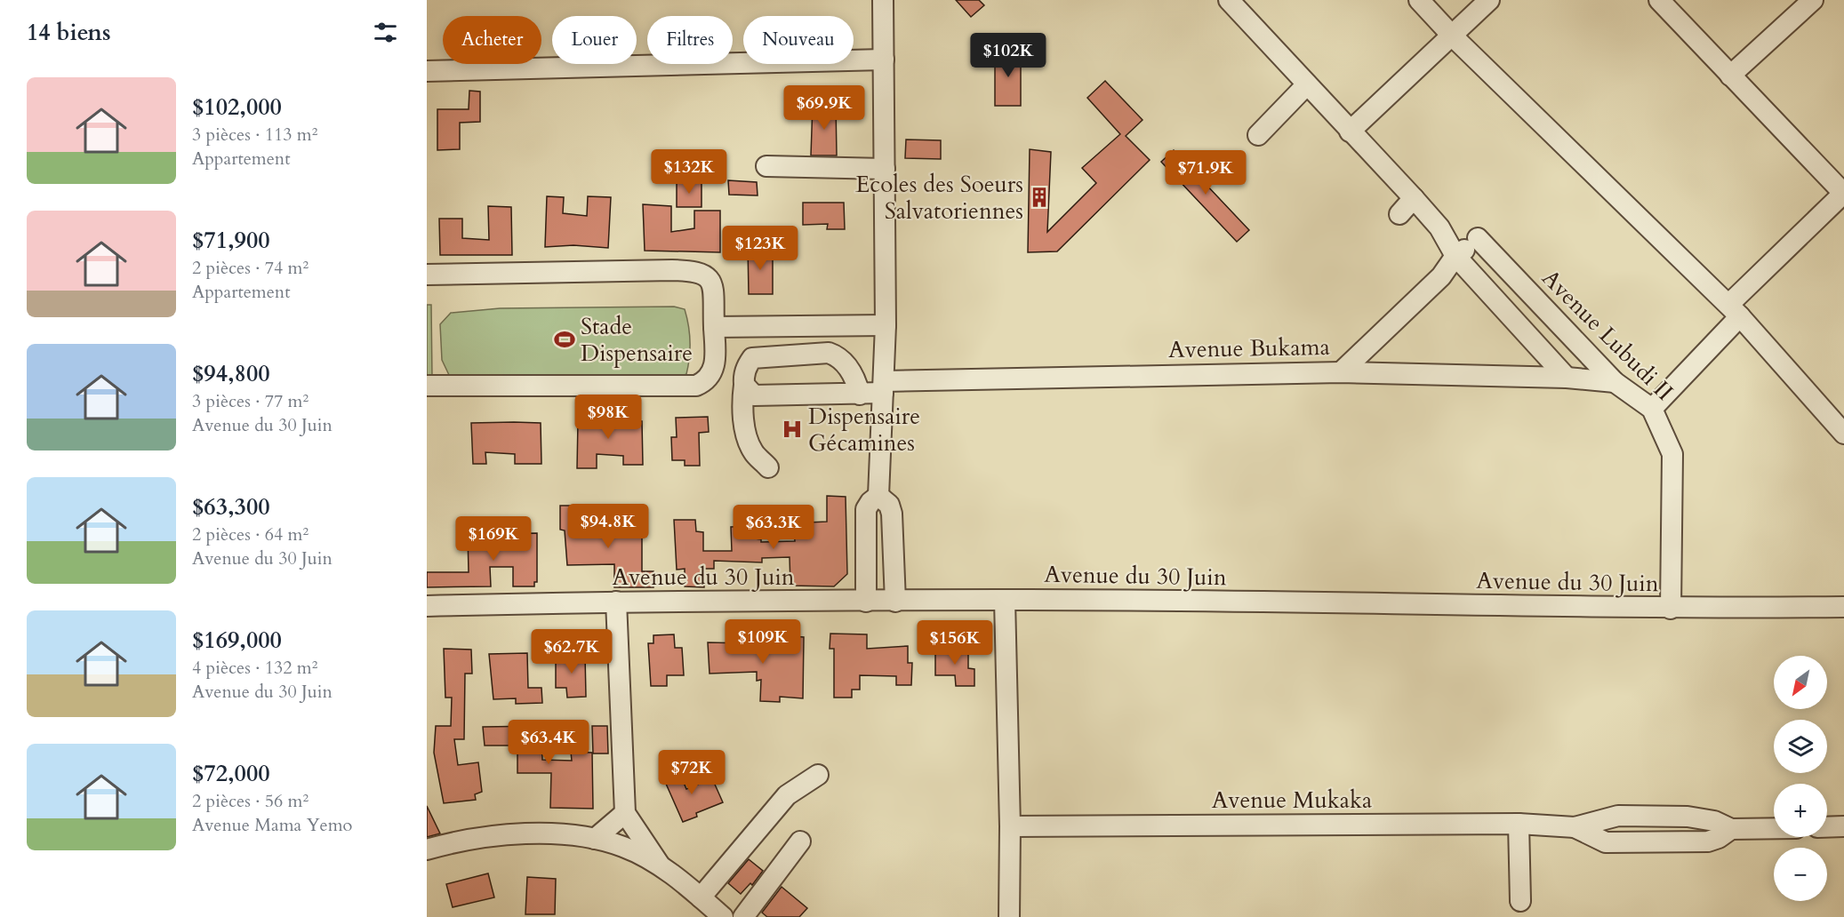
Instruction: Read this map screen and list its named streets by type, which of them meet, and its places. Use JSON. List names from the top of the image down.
{
  "streets": {
    "street": [
      "Avenue Lubudi II",
      "Avenue Bukama",
      "Avenue du 30 Juin",
      "Avenue Mukaka"
    ]
  },
  "crossings": [
    ["Avenue Lubudi II", "Avenue Bukama"],
    ["Avenue Lubudi II", "Avenue du 30 Juin"]
  ],
  "places": {
    "building": ["Ecoles des Soeurs Salvatoriennes"],
    "sports": ["Stade Dispensaire"],
    "hospital": ["Dispensaire Gécamines"]
  },
  "north": "bottom left",
  "page": {
    "heading": "14 biens",
    "chip": [
      "Acheter",
      "Louer",
      "Filtres",
      "Nouveau"
    ],
    "price": [
      "$102K",
      "$69.9K",
      "$132K",
      "$71.9K",
      "$123K",
      "$98K",
      "$94.8K",
      "$63.3K",
      "$169K",
      "$109K",
      "$156K",
      "$62.7K",
      "$63.4K",
      "$72K"
    ],
    "list": [
      {
        "name": "$102,000",
        "note": "3 pièces · 113 m² · Appartement"
      },
      {
        "name": "$71,900",
        "note": "2 pièces · 74 m² · Appartement"
      },
      {
        "name": "$94,800",
        "note": "3 pièces · 77 m² · Avenue du 30 Juin"
      },
      {
        "name": "$63,300",
        "note": "2 pièces · 64 m² · Avenue du 30 Juin"
      },
      {
        "name": "$169,000",
        "note": "4 pièces · 132 m² · Avenue du 30 Juin"
      },
      {
        "name": "$72,000",
        "note": "2 pièces · 56 m² · Avenue Mama Yemo"
      }
    ],
    "map_buttons": ["+", "−"]
  }
}
